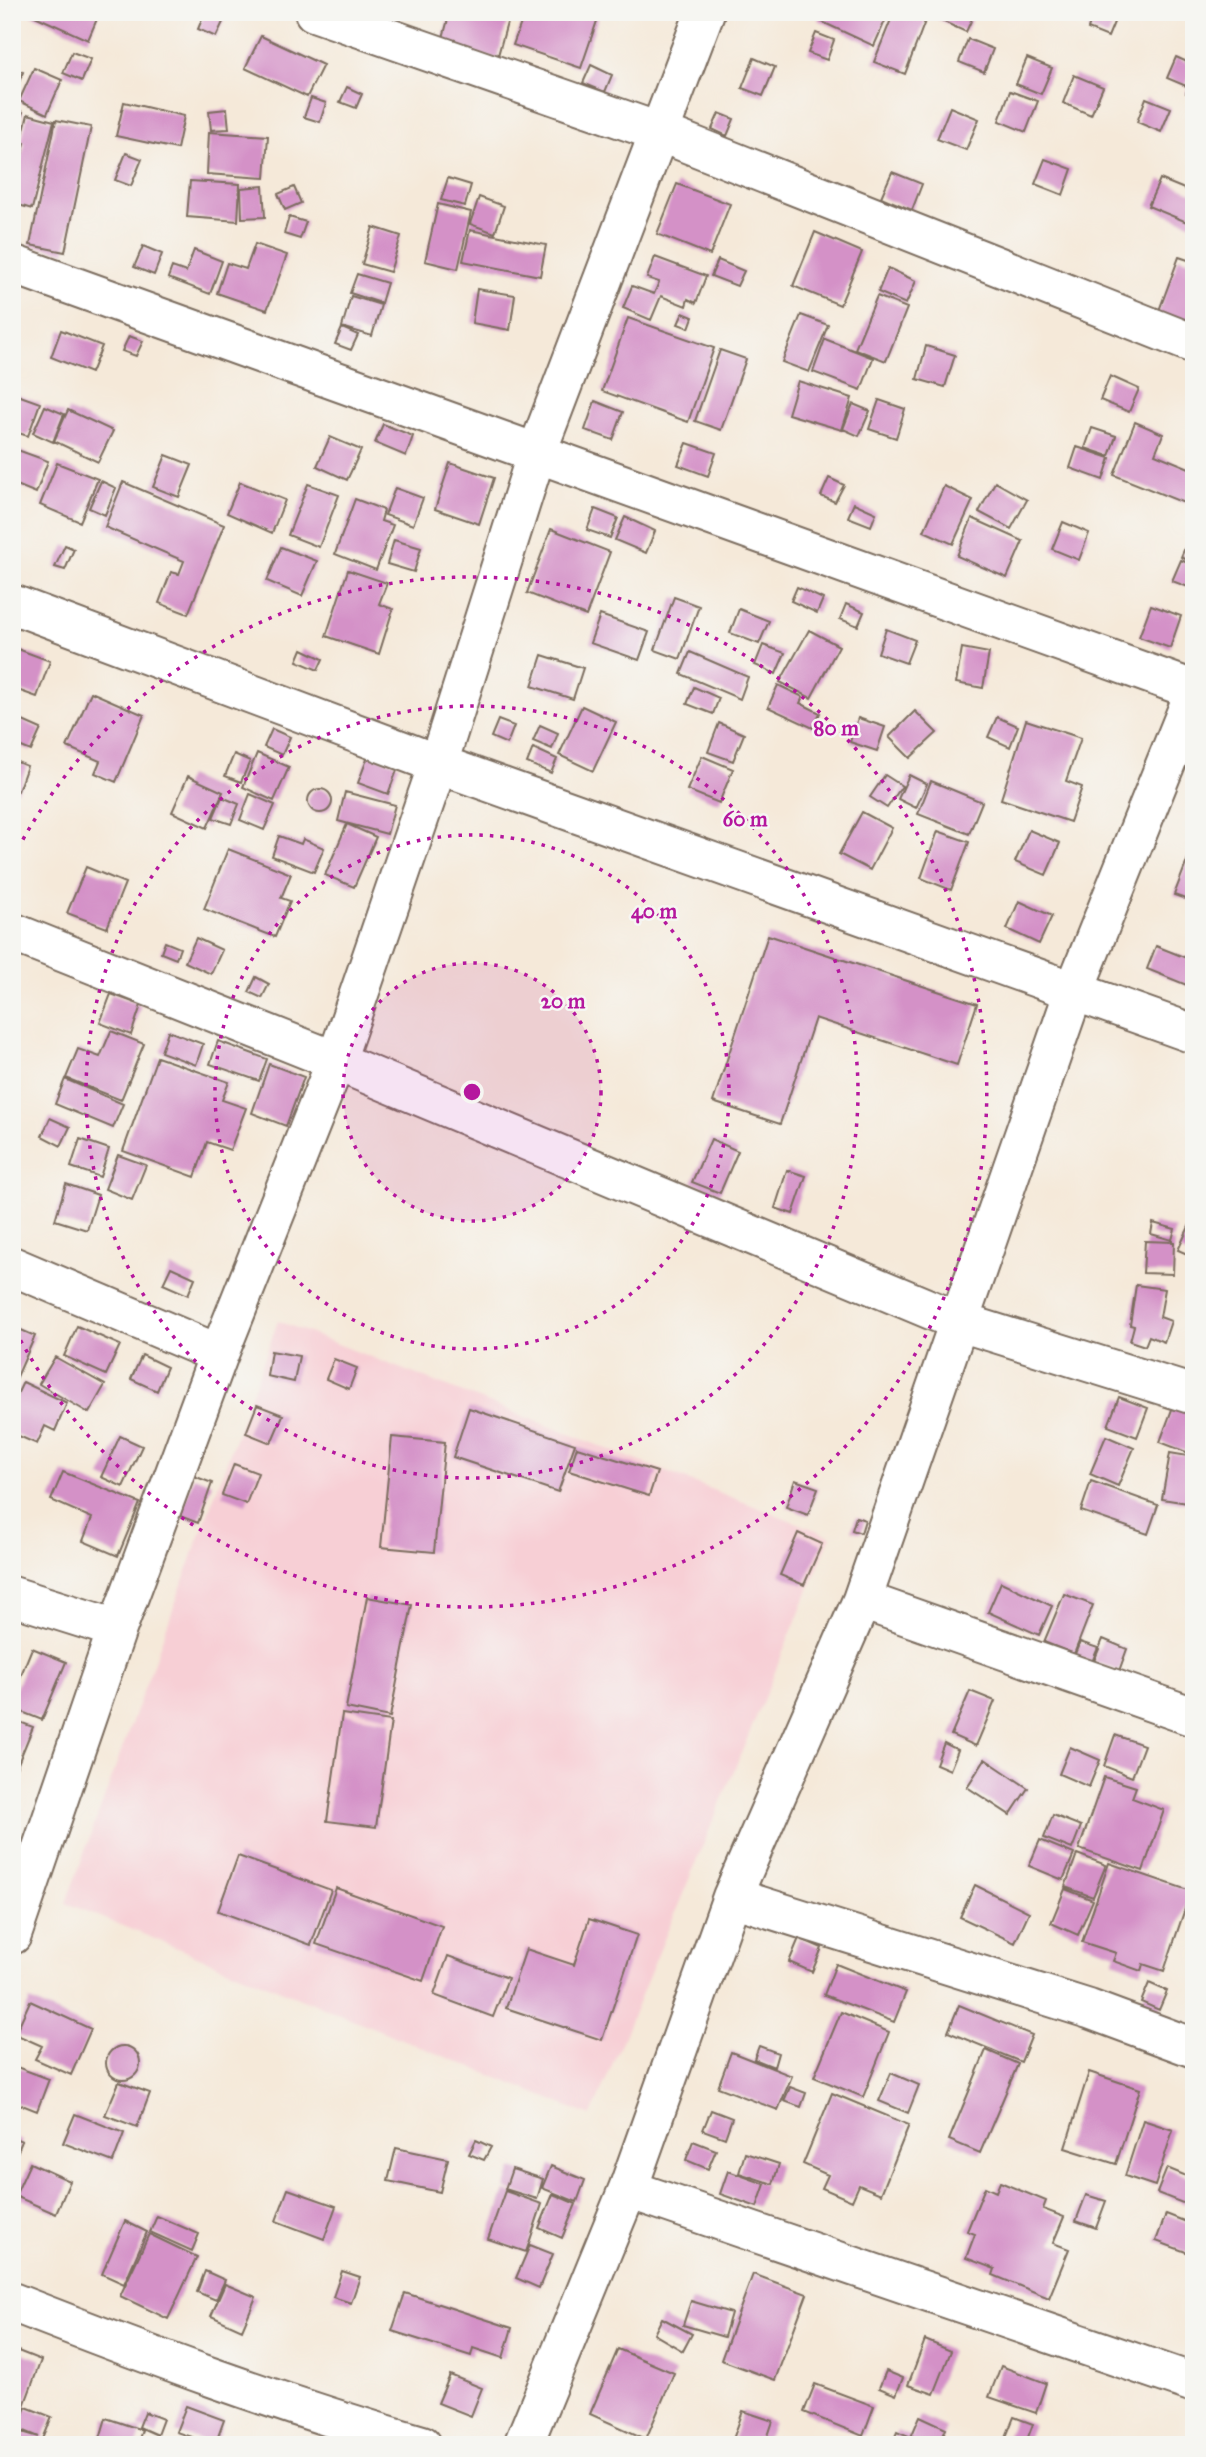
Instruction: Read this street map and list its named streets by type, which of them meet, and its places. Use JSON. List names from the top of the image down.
{
  "rings": [
    "80 m",
    "60 m",
    "40 m",
    "20 m"
  ]
}
